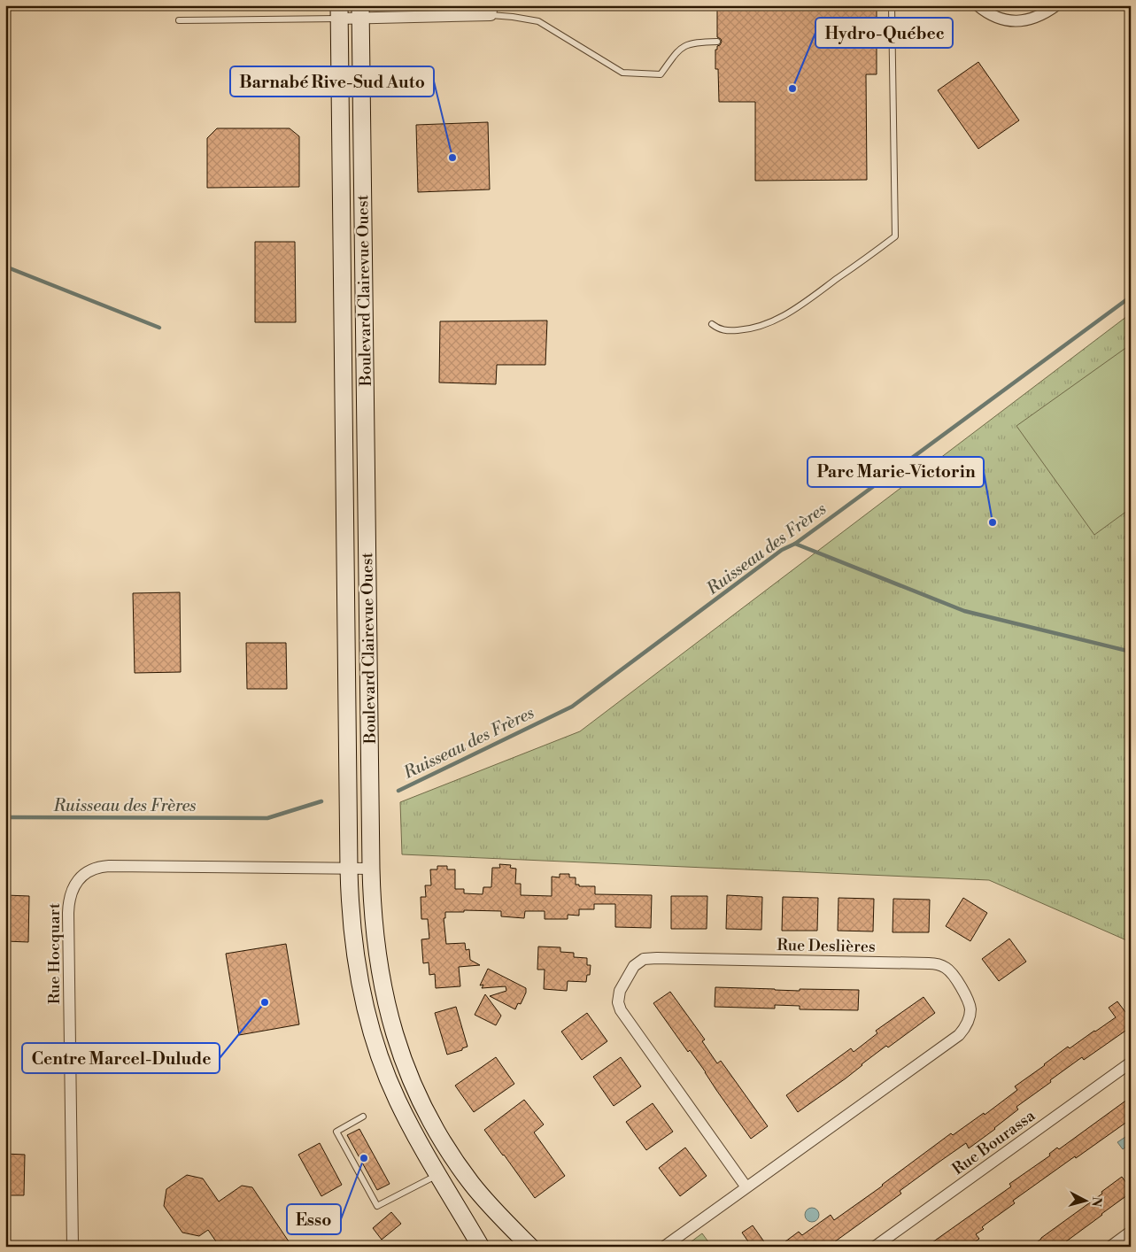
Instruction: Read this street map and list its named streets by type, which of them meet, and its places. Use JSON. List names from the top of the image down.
{
  "streets": {
    "street": [
      "Boulevard Clairevue Ouest",
      "Rue Deslières",
      "Rue Hocquart",
      "Rue Bourassa"
    ]
  },
  "crossings": [
    ["Boulevard Clairevue Ouest", "Rue Hocquart"]
  ],
  "water": ["Ruisseau des Frères"],
  "places": [
    "Hydro-Québec",
    "Barnabé Rive-Sud Auto",
    "Parc Marie-Victorin",
    "Centre Marcel-Dulude",
    "Esso"
  ],
  "north": "right"
}
